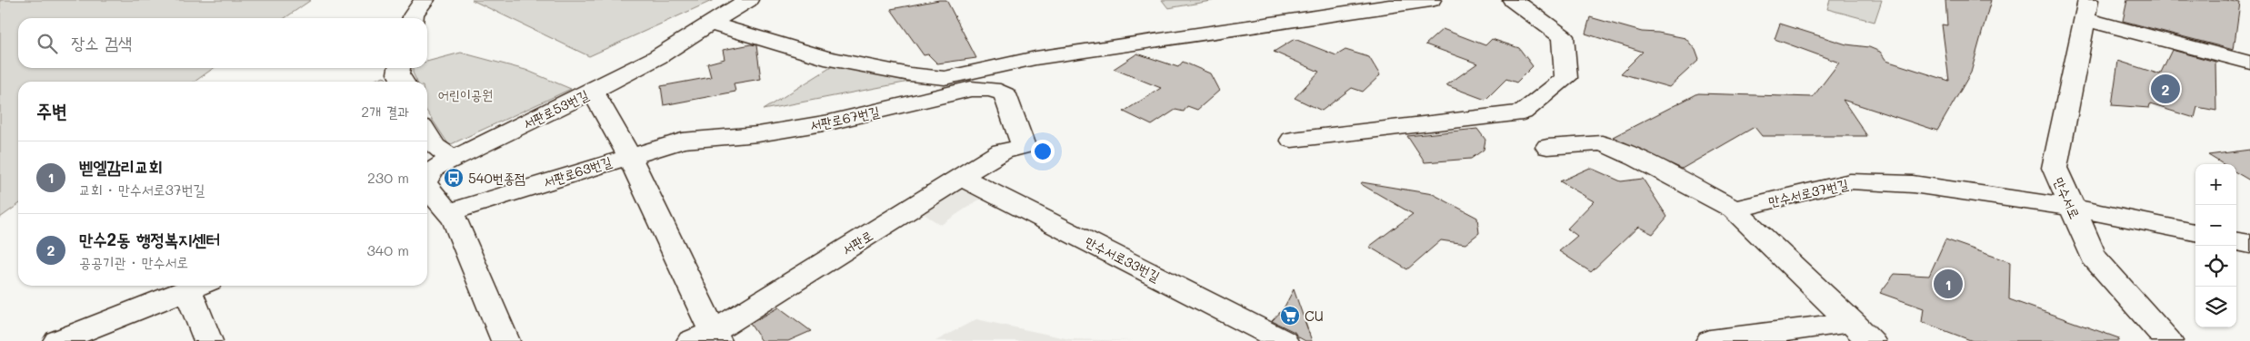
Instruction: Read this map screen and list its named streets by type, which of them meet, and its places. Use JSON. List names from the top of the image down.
{
  "streets": {
    "street": [
      "서판로53번길",
      "서판로67번길",
      "서판로63번길",
      "만수서로37번길",
      "만수서로",
      "서판로",
      "만수서로33번길"
    ]
  },
  "crossings": [
    ["서판로67번길", "서판로63번길"],
    ["서판로67번길", "서판로"],
    ["만수서로37번길", "만수서로"],
    ["서판로", "만수서로33번길"]
  ],
  "parks": ["어린이공원"],
  "places": {
    "bus stop": ["540번종점"],
    "supermarket": ["CU"]
  },
  "page": {
    "search": "장소 검색",
    "pins": ["2", "1"],
    "heading": ["주변", "2개 결과"],
    "list": [
      {
        "mark": "1",
        "name": "벧엘감리교회",
        "note": "교회 · 만수서로37번길",
        "value": "230 m"
      },
      {
        "mark": "2",
        "name": "만수2동 행정복지센터",
        "note": "공공기관 · 만수서로",
        "value": "340 m"
      }
    ],
    "map_buttons": ["+", "−"]
  }
}
